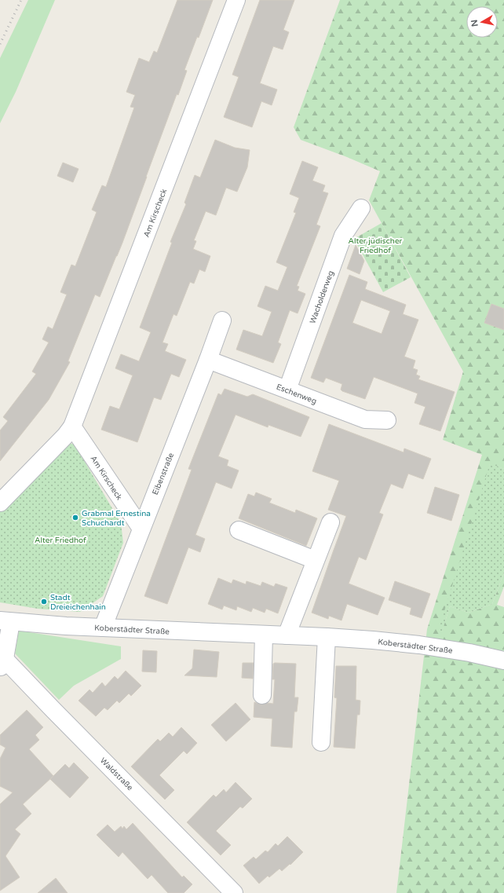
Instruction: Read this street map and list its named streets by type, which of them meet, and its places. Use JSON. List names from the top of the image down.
{
  "streets": {
    "street": [
      "Am Kirscheck",
      "Wacholderweg",
      "Eschenweg",
      "Eibenstraße",
      "Koberstädter Straße",
      "Waldstraße"
    ]
  },
  "crossings": [
    ["Am Kirscheck", "Eibenstraße"],
    ["Wacholderweg", "Eschenweg"],
    ["Eschenweg", "Eibenstraße"],
    ["Eibenstraße", "Koberstädter Straße"]
  ],
  "parks": ["Alter jüdischer Friedhof", "Alter Friedhof"],
  "places": ["Grabmal Ernestina Schuchardt", "Stadt Dreieichenhain"],
  "north": "left"
}
